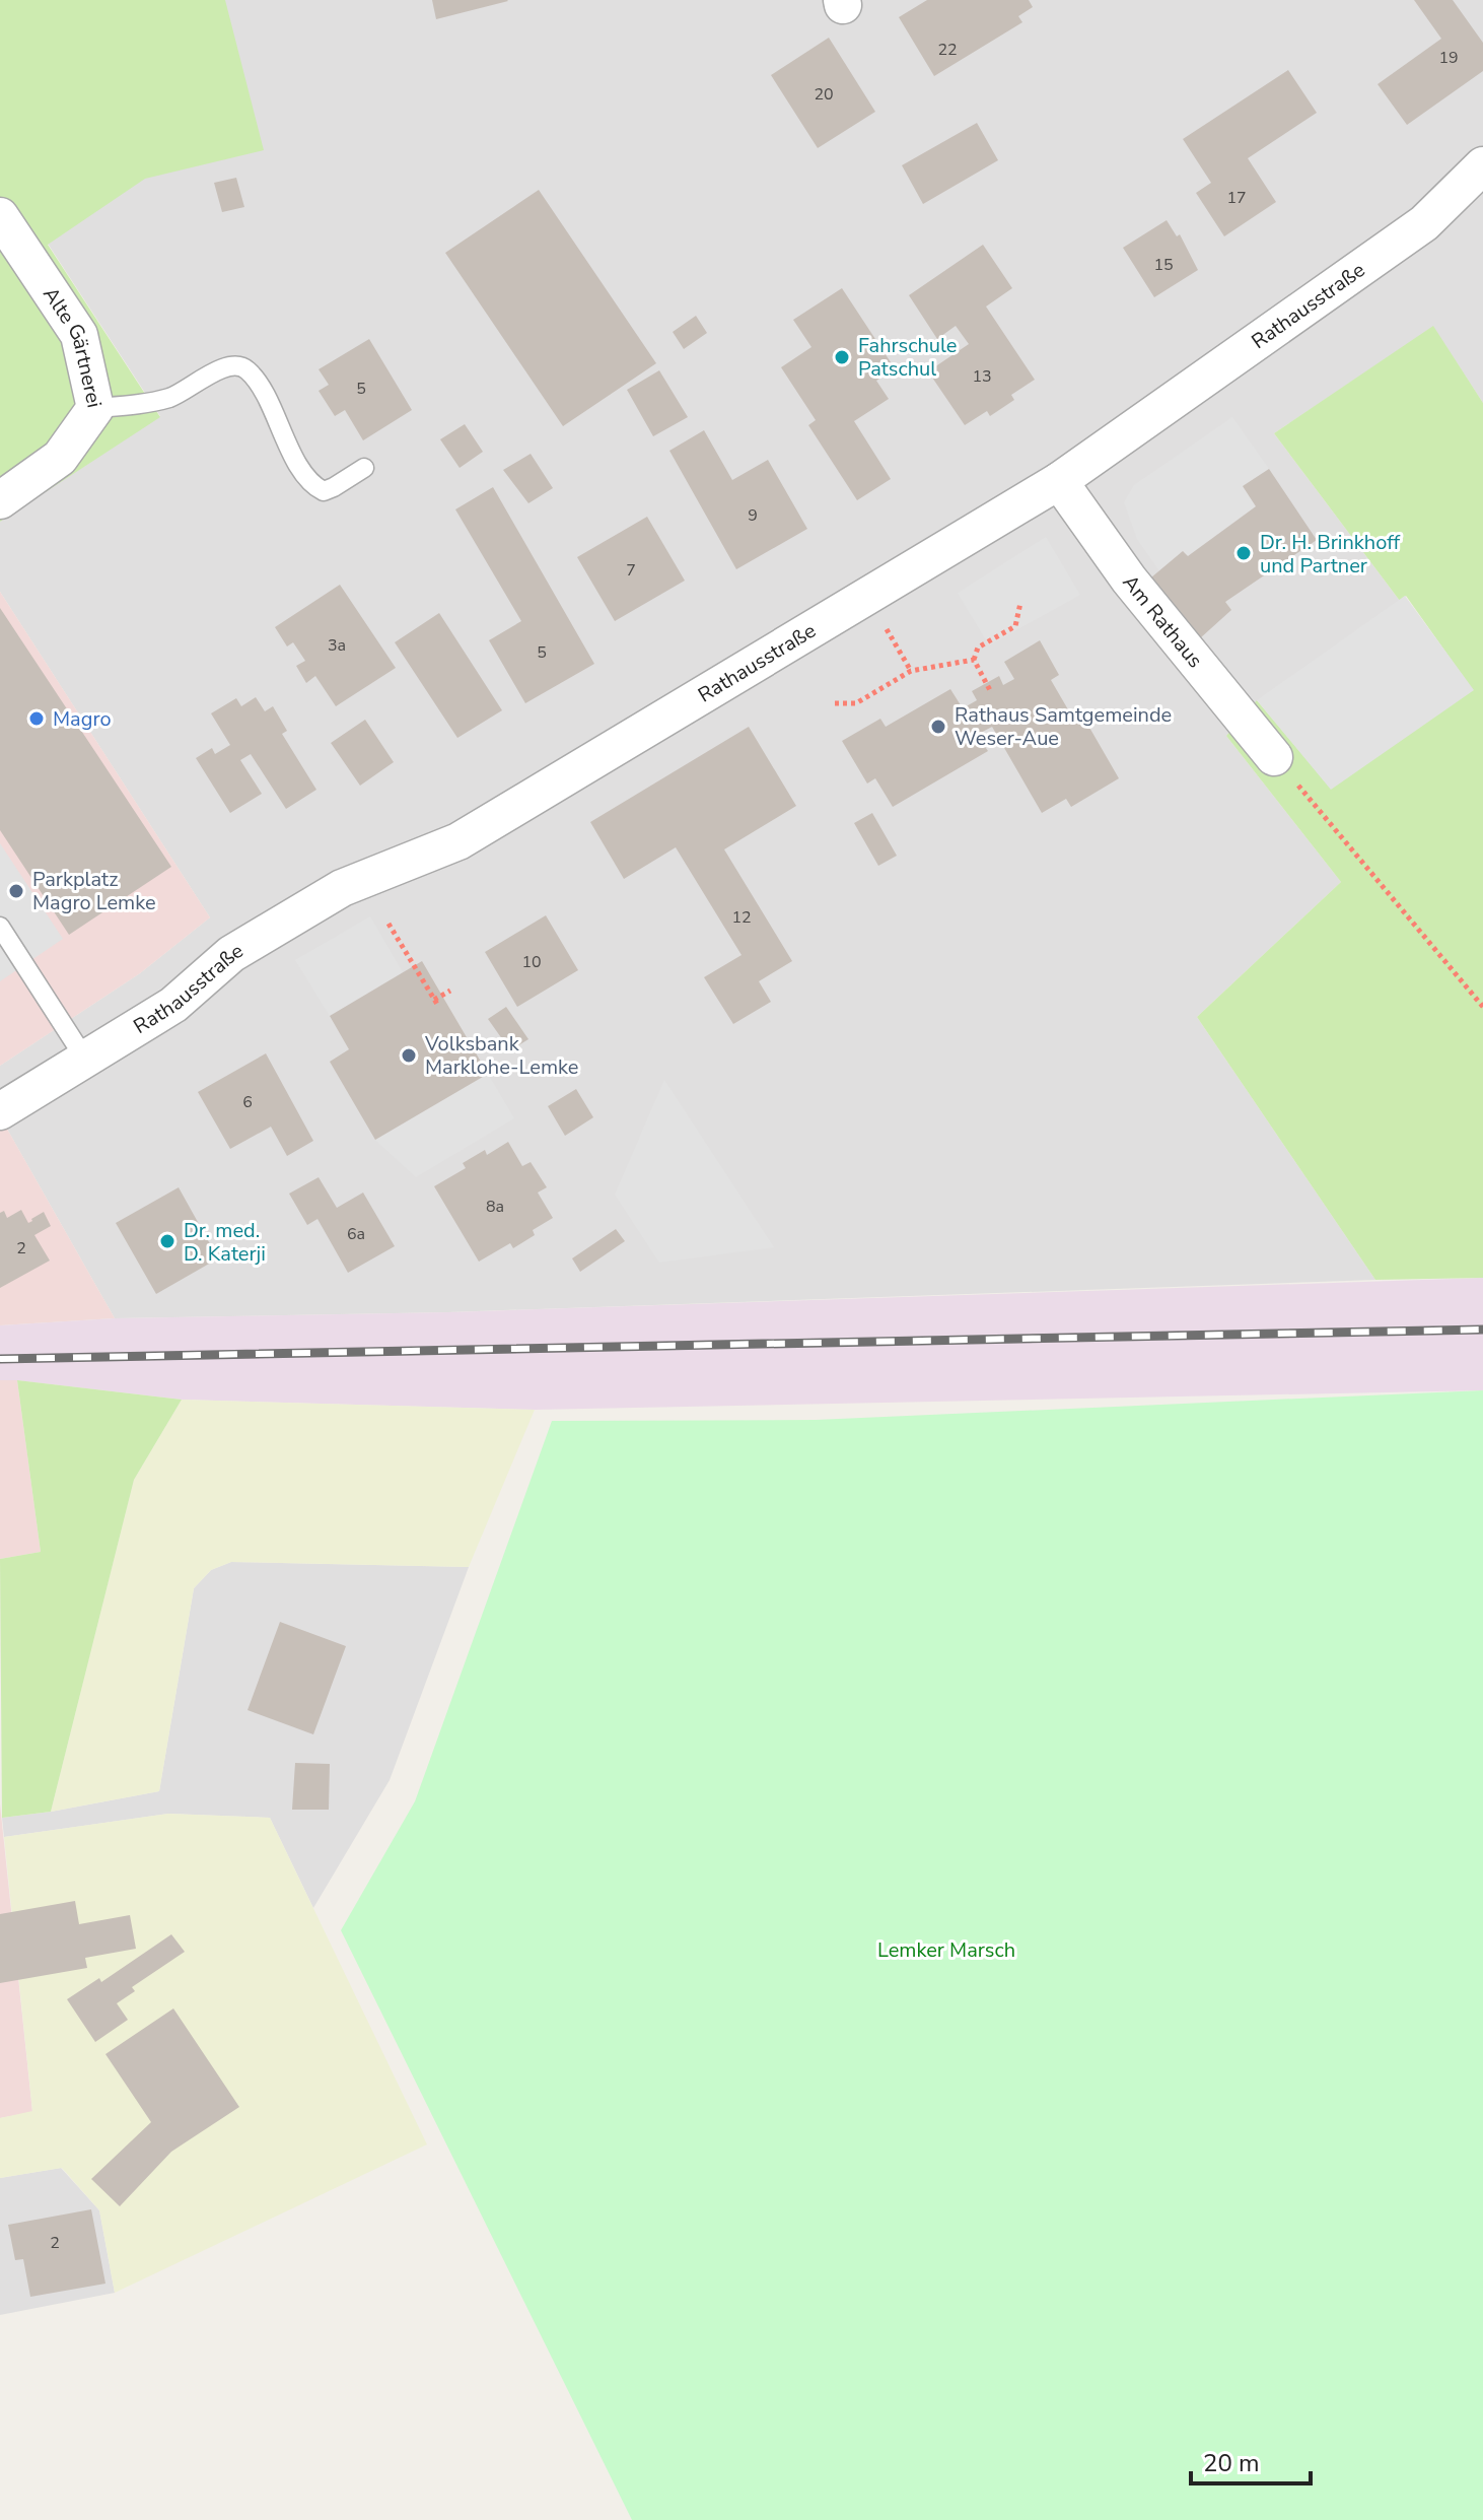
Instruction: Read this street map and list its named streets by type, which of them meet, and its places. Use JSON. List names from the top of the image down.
{
  "streets": {
    "street": ["Rathausstraße", "Alte Gärtnerei", "Am Rathaus"]
  },
  "crossings": [
    ["Rathausstraße", "Am Rathaus"]
  ],
  "parks": ["Lemker Marsch"],
  "places": [
    "Fahrschule Patschul",
    "Dr. H. Brinkhoff und Partner",
    "Magro",
    "Rathaus Samtgemeinde Weser-Aue",
    "Parkplatz Magro Lemke",
    "Volksbank Marklohe-Lemke",
    "Dr. med. D. Katerji"
  ],
  "house_numbers": [
    "22",
    "19",
    "20",
    "17",
    "15",
    "13",
    "5",
    "9",
    "7",
    "3a",
    "5",
    "12",
    "10",
    "6",
    "8a",
    "6a",
    "2",
    "2"
  ],
  "scale_bar": "20 m"
}
